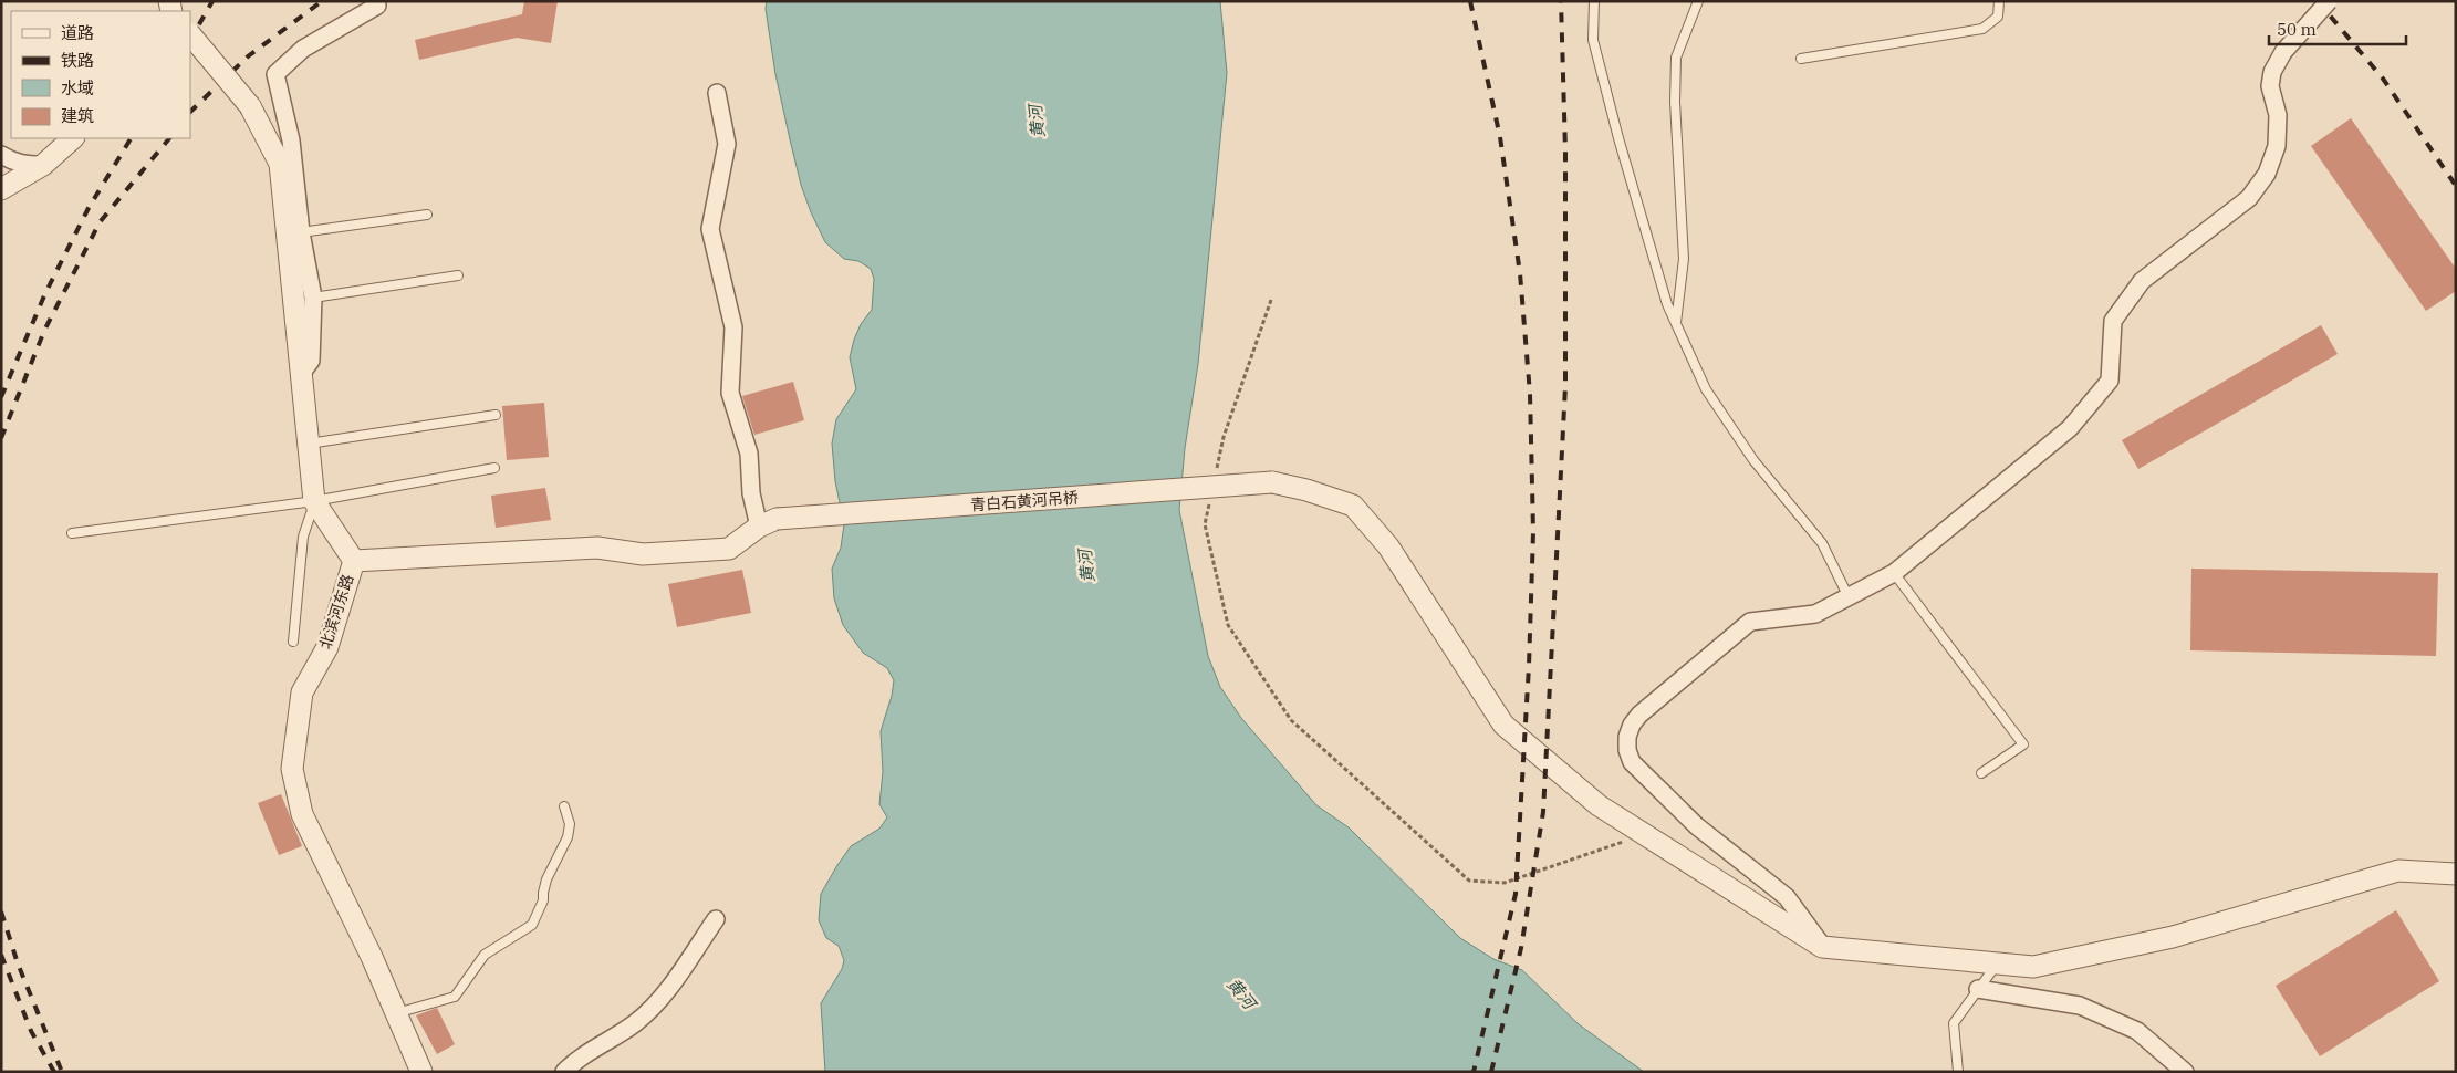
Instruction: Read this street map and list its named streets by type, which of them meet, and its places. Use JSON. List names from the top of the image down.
{
  "streets": {
    "street": ["青白石黄河吊桥", "北滨河东路"]
  },
  "water": ["黄河"],
  "legend": [
    "道路",
    "铁路",
    "水域",
    "建筑"
  ],
  "scale_bar": "50 m"
}
